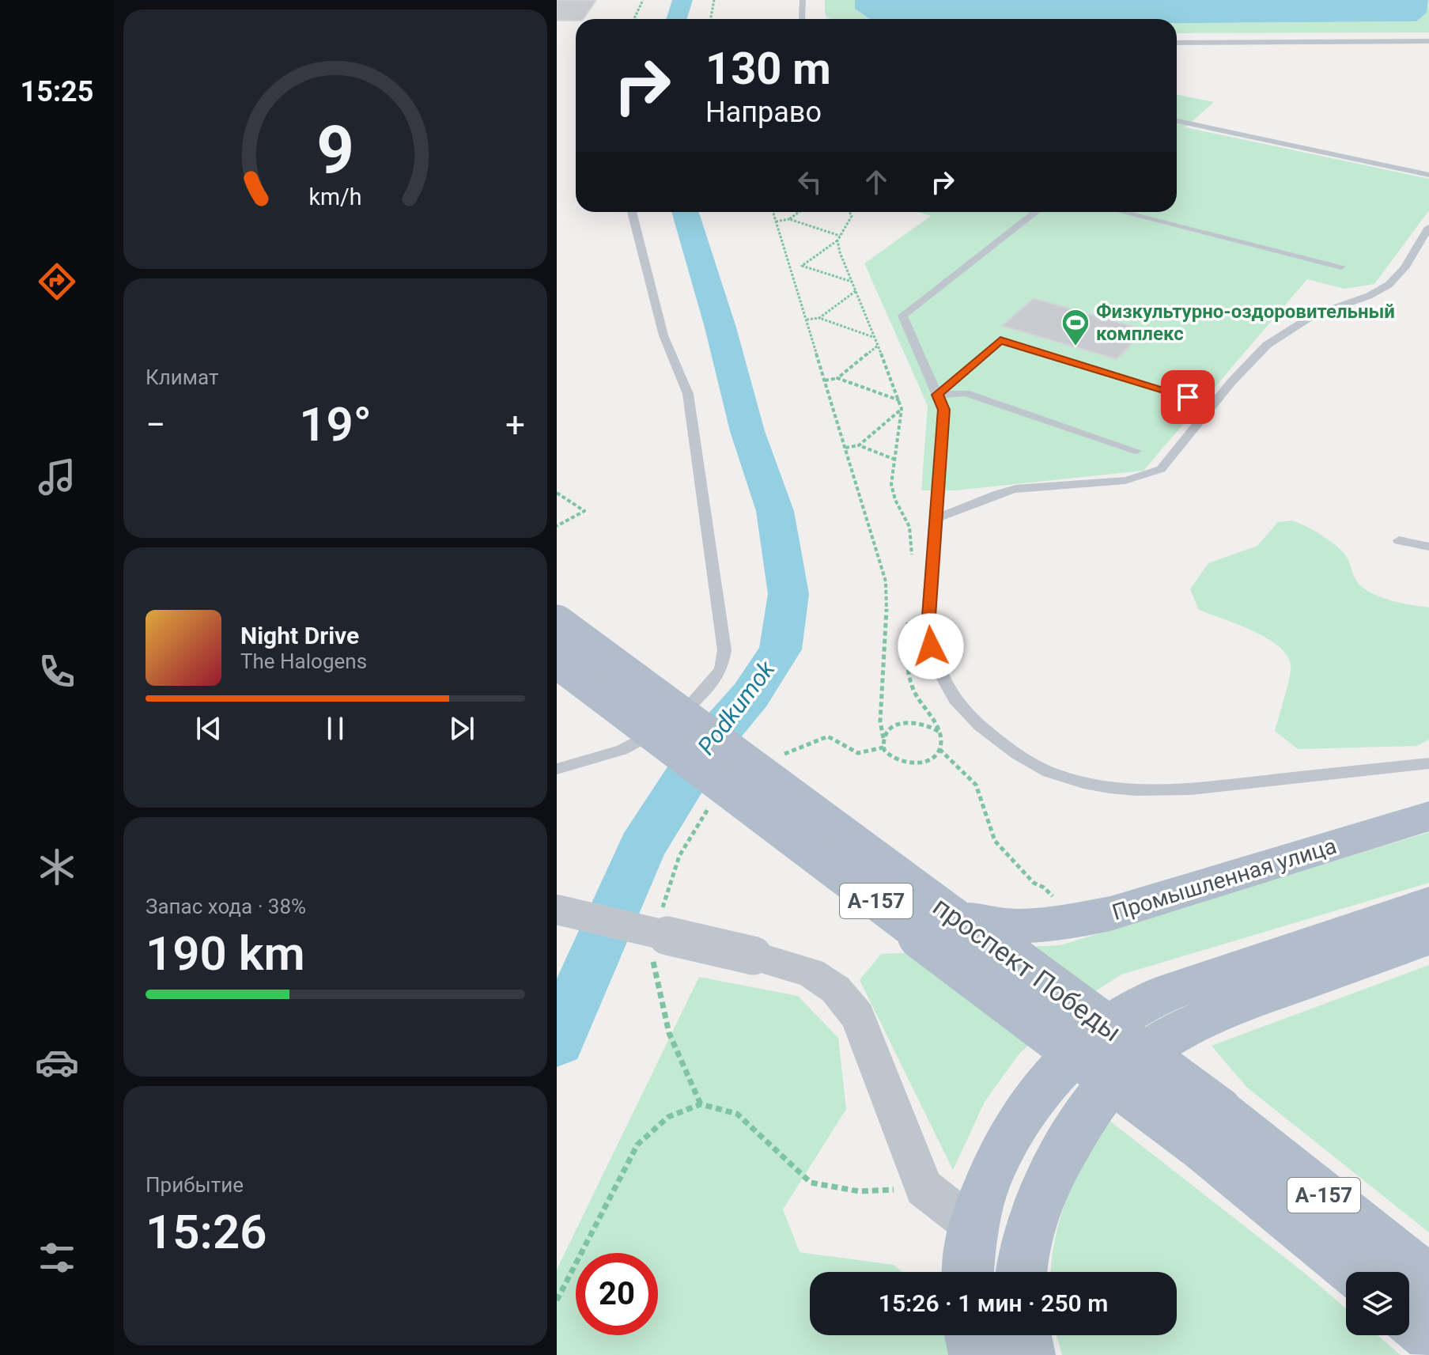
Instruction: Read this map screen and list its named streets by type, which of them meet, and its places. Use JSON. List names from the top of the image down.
{
  "streets": {
    "main road": ["Промышленная улица", "А-157", "проспект Победы"]
  },
  "crossings": [
    ["Промышленная улица", "проспект Победы"]
  ],
  "water": ["Podkumok"],
  "places": {
    "sports": ["Физкультурно-оздоровительный комплекс"]
  },
  "page": {
    "tabs": "15:25",
    "turn": ["130 m", "Направо"],
    "tile": [
      "Климат",
      ["Запас хода · 38%", "190 km"],
      ["Прибытие", "15:26"]
    ],
    "heat": ["−", "19°", "+"],
    "song": ["Night Drive", "The Halogens"],
    "limit": "20",
    "trip": "15:26 · 1 мин · 250 m",
    "gauge": ["9", "km/h"]
  }
}
